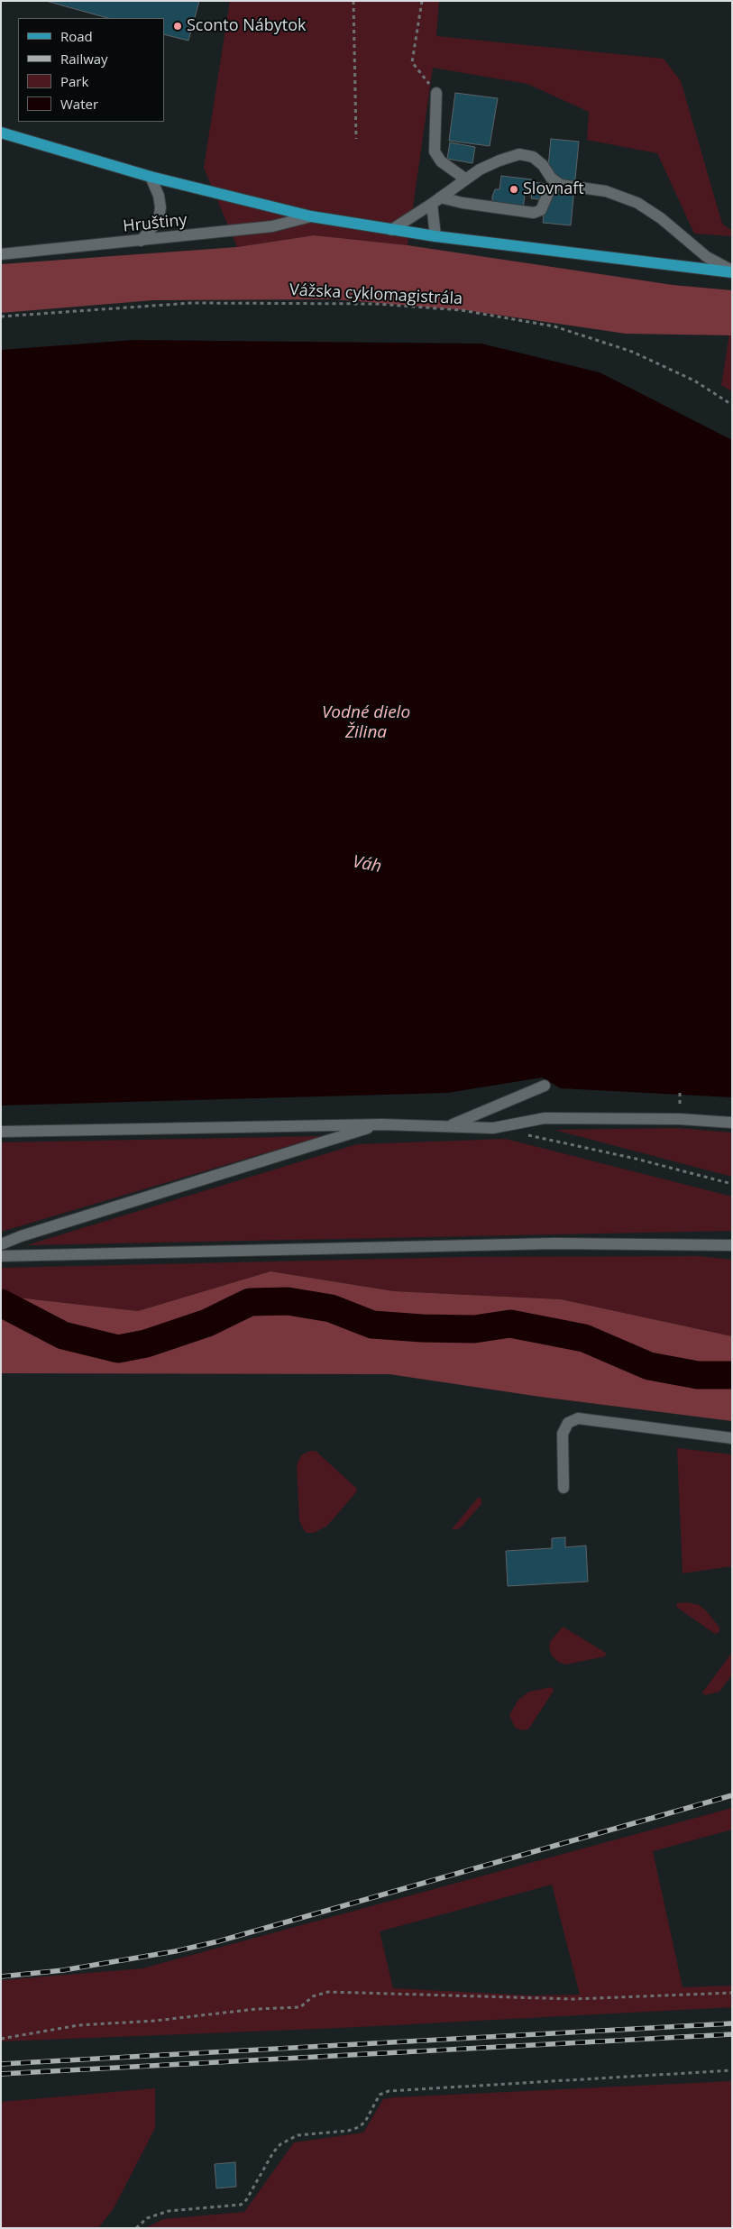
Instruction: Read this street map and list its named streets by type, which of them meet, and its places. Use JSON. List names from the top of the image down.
{
  "streets": {
    "street": ["Hruštiny"],
    "path": ["Vážska cyklomagistrála"]
  },
  "water": ["Vodné dielo Žilina", "Váh"],
  "places": ["Sconto Nábytok", "Slovnaft"],
  "legend": [
    "Road",
    "Railway",
    "Park",
    "Water"
  ]
}
